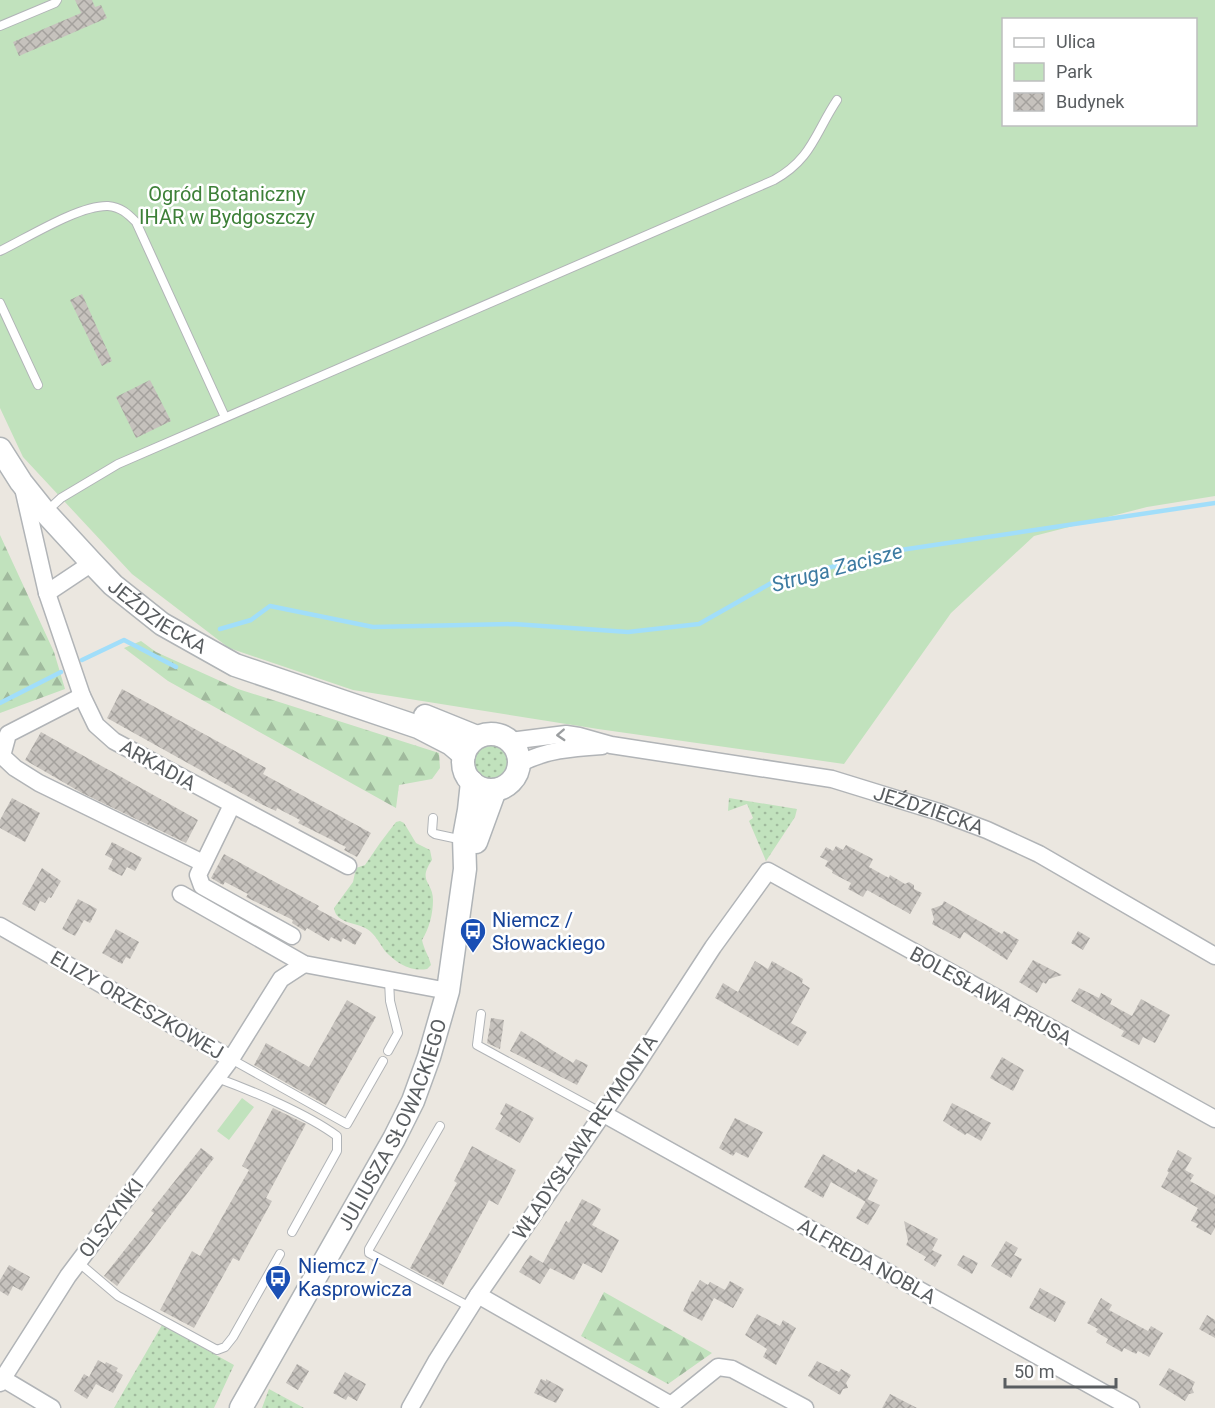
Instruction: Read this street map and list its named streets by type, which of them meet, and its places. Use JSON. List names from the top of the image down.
{
  "streets": {
    "street": [
      "JEŹDZIECKA",
      "ARKADIA",
      "BOLESŁAWA PRUSA",
      "ELIZY ORZESZKOWEJ",
      "JULIUSZA SŁOWACKIEGO",
      "WŁADYSŁAWA REYMONTA",
      "OLSZYNKI",
      "ALFREDA NOBLA"
    ]
  },
  "crossings": [
    ["JEŹDZIECKA", "ARKADIA"],
    ["JEŹDZIECKA", "JULIUSZA SŁOWACKIEGO"],
    ["BOLESŁAWA PRUSA", "WŁADYSŁAWA REYMONTA"],
    ["ELIZY ORZESZKOWEJ", "OLSZYNKI"],
    ["WŁADYSŁAWA REYMONTA", "ALFREDA NOBLA"]
  ],
  "water": ["Struga Zacisze"],
  "parks": ["Ogród Botaniczny IHAR w Bydgoszczy"],
  "places": {
    "bus stop": ["Niemcz / Słowackiego", "Niemcz / Kasprowicza"]
  },
  "legend": ["Ulica", "Park", "Budynek"],
  "scale_bar": "50 m"
}
